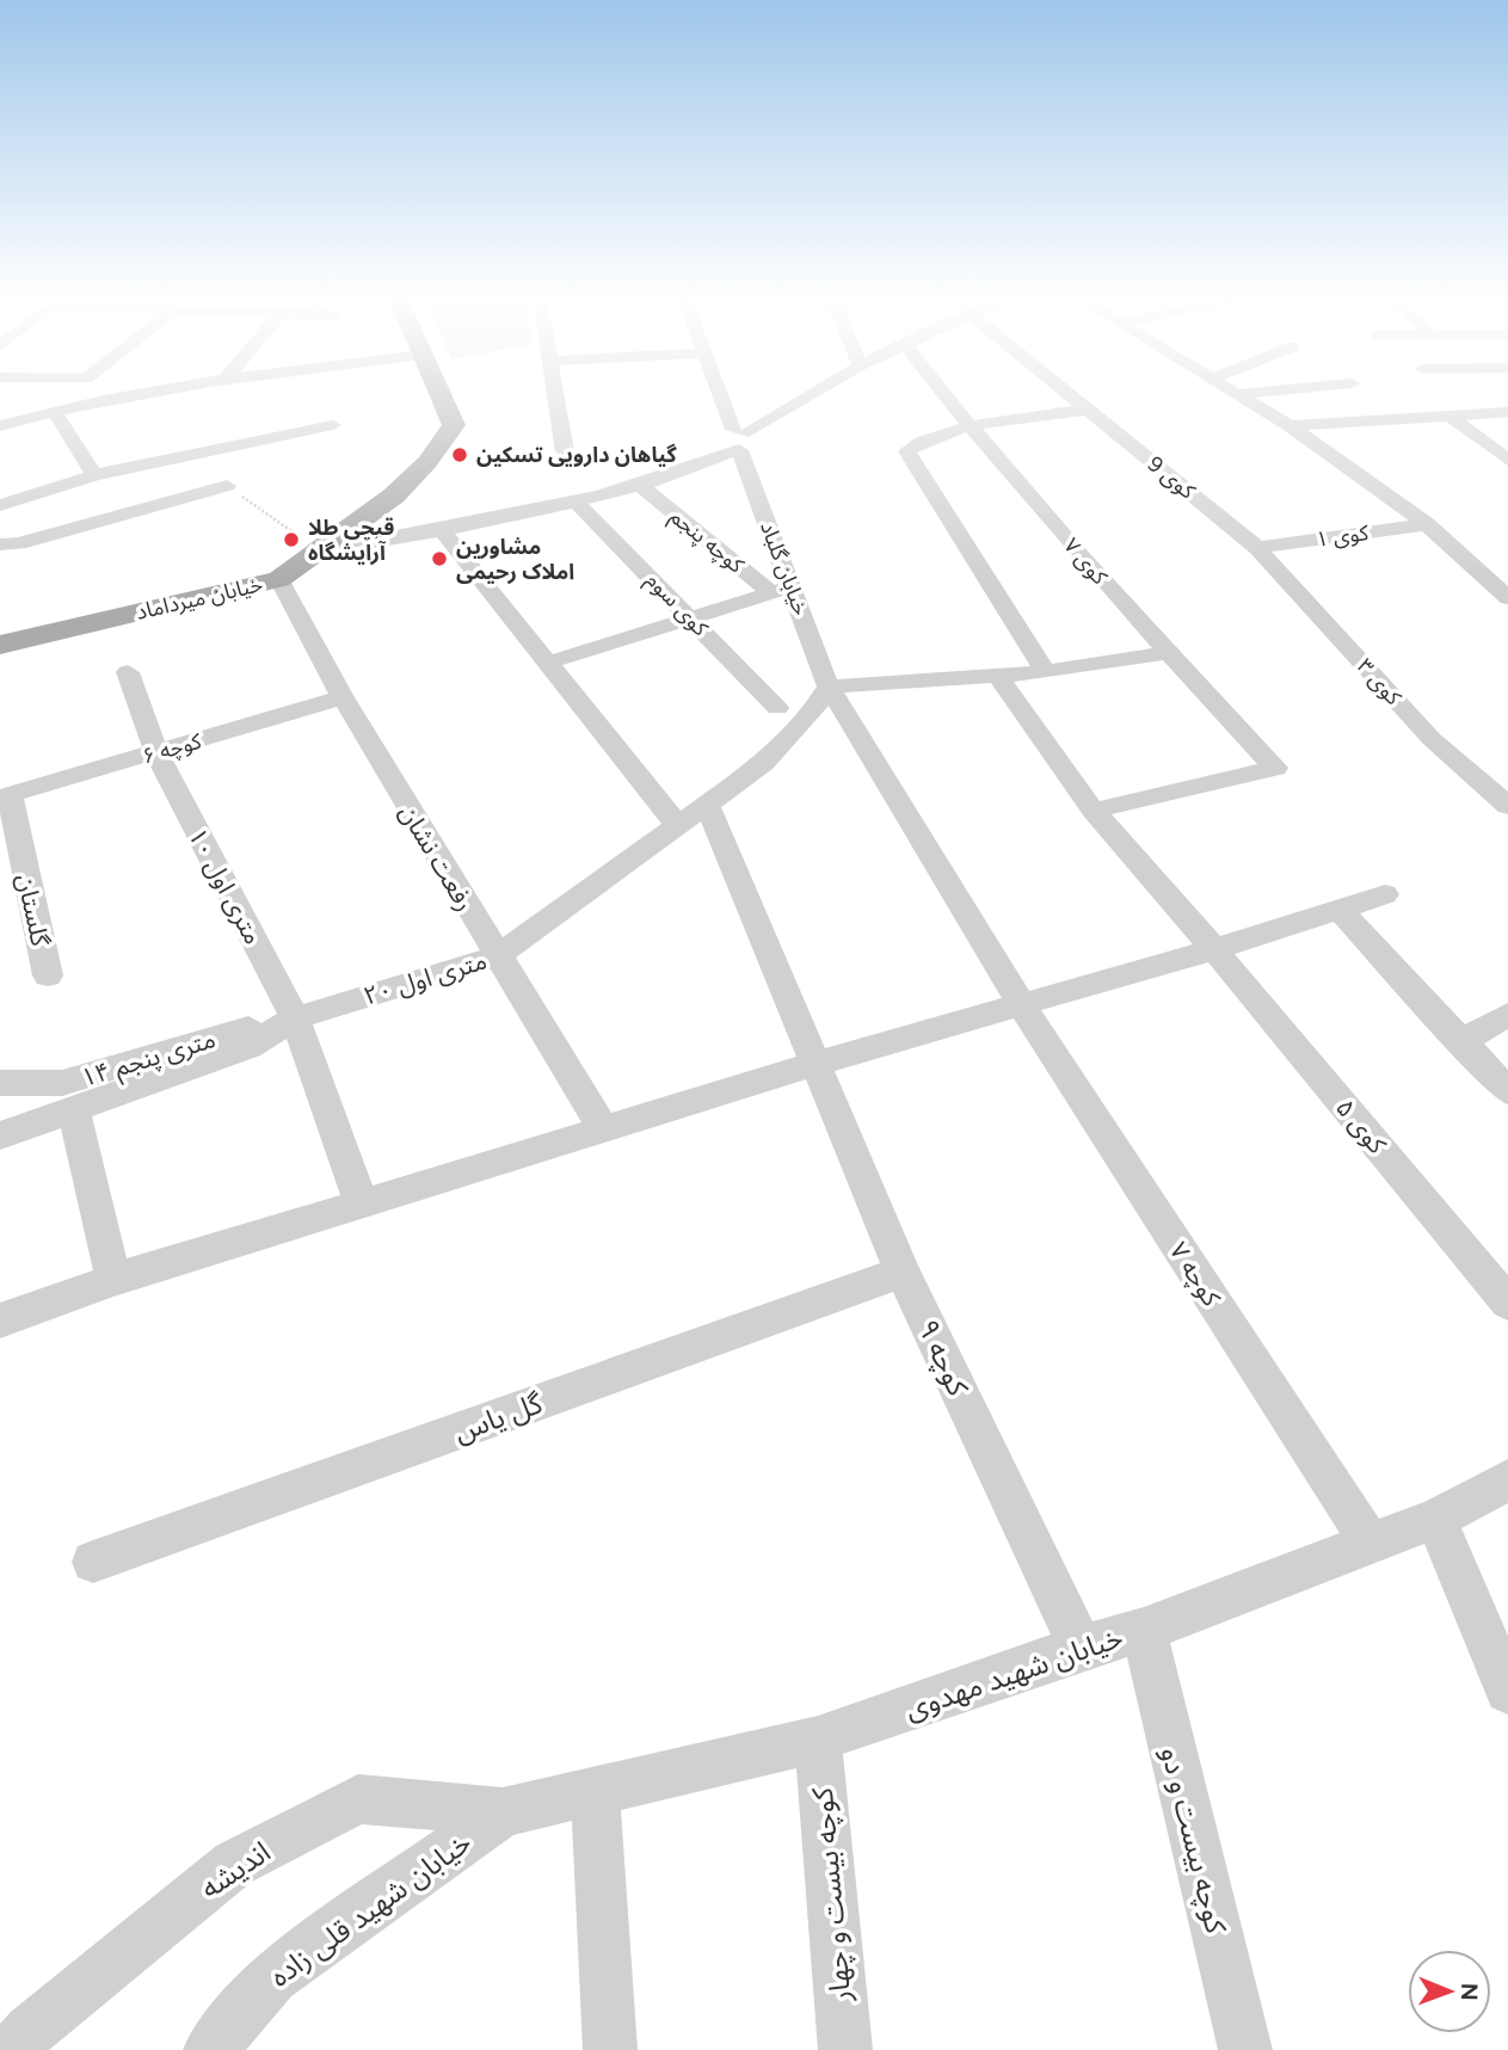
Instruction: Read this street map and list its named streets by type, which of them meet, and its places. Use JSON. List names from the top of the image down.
{
  "streets": {
    "main road": ["خیابان میرداماد"],
    "street": [
      "کوی 9",
      "کوی ۱",
      "کوچه پنجم",
      "کوی ۷",
      "خیابان گلباد",
      "کوی سوم",
      "کوی ۳",
      "کوچه ۶",
      "رفعت نشان",
      "۱۰ متری اول",
      "گلستان",
      "۲۰ متری اول",
      "۱۴ متری پنجم",
      "کوی ۵",
      "کوچه ۷",
      "کوچه ۹",
      "گل یاس",
      "خیابان شهید مهدوی",
      "کوچه بیست و دو",
      "اندیشه",
      "کوچه بیست و چهار",
      "خیابان شهید قلی زاده"
    ]
  },
  "crossings": [
    ["کوی 9", "کوی ۱"],
    ["کوی 9", "کوی ۳"],
    ["کوی ۱", "کوی ۳"],
    ["کوچه پنجم", "خیابان گلباد"],
    ["خیابان گلباد", "۲۰ متری اول"],
    ["خیابان گلباد", "کوچه ۷"],
    ["خیابان میرداماد", "رفعت نشان"],
    ["کوچه ۶", "رفعت نشان"],
    ["کوچه ۶", "۱۰ متری اول"],
    ["کوچه ۶", "گلستان"],
    ["رفعت نشان", "۲۰ متری اول"],
    ["۱۰ متری اول", "۲۰ متری اول"],
    ["۱۰ متری اول", "۱۴ متری پنجم"],
    ["۲۰ متری اول", "۱۴ متری پنجم"],
    ["کوچه ۷", "خیابان شهید مهدوی"],
    ["کوچه ۹", "گل یاس"],
    ["کوچه ۹", "خیابان شهید مهدوی"],
    ["خیابان شهید مهدوی", "کوچه بیست و دو"],
    ["خیابان شهید مهدوی", "اندیشه"],
    ["خیابان شهید مهدوی", "کوچه بیست و چهار"],
    ["خیابان شهید مهدوی", "خیابان شهید قلی زاده"],
    ["اندیشه", "خیابان شهید قلی زاده"]
  ],
  "places": ["گیاهان دارویی تسکین", "قیچی طلا آرایشگاه", "مشاورین املاک رحیمی"],
  "north": "right"
}
